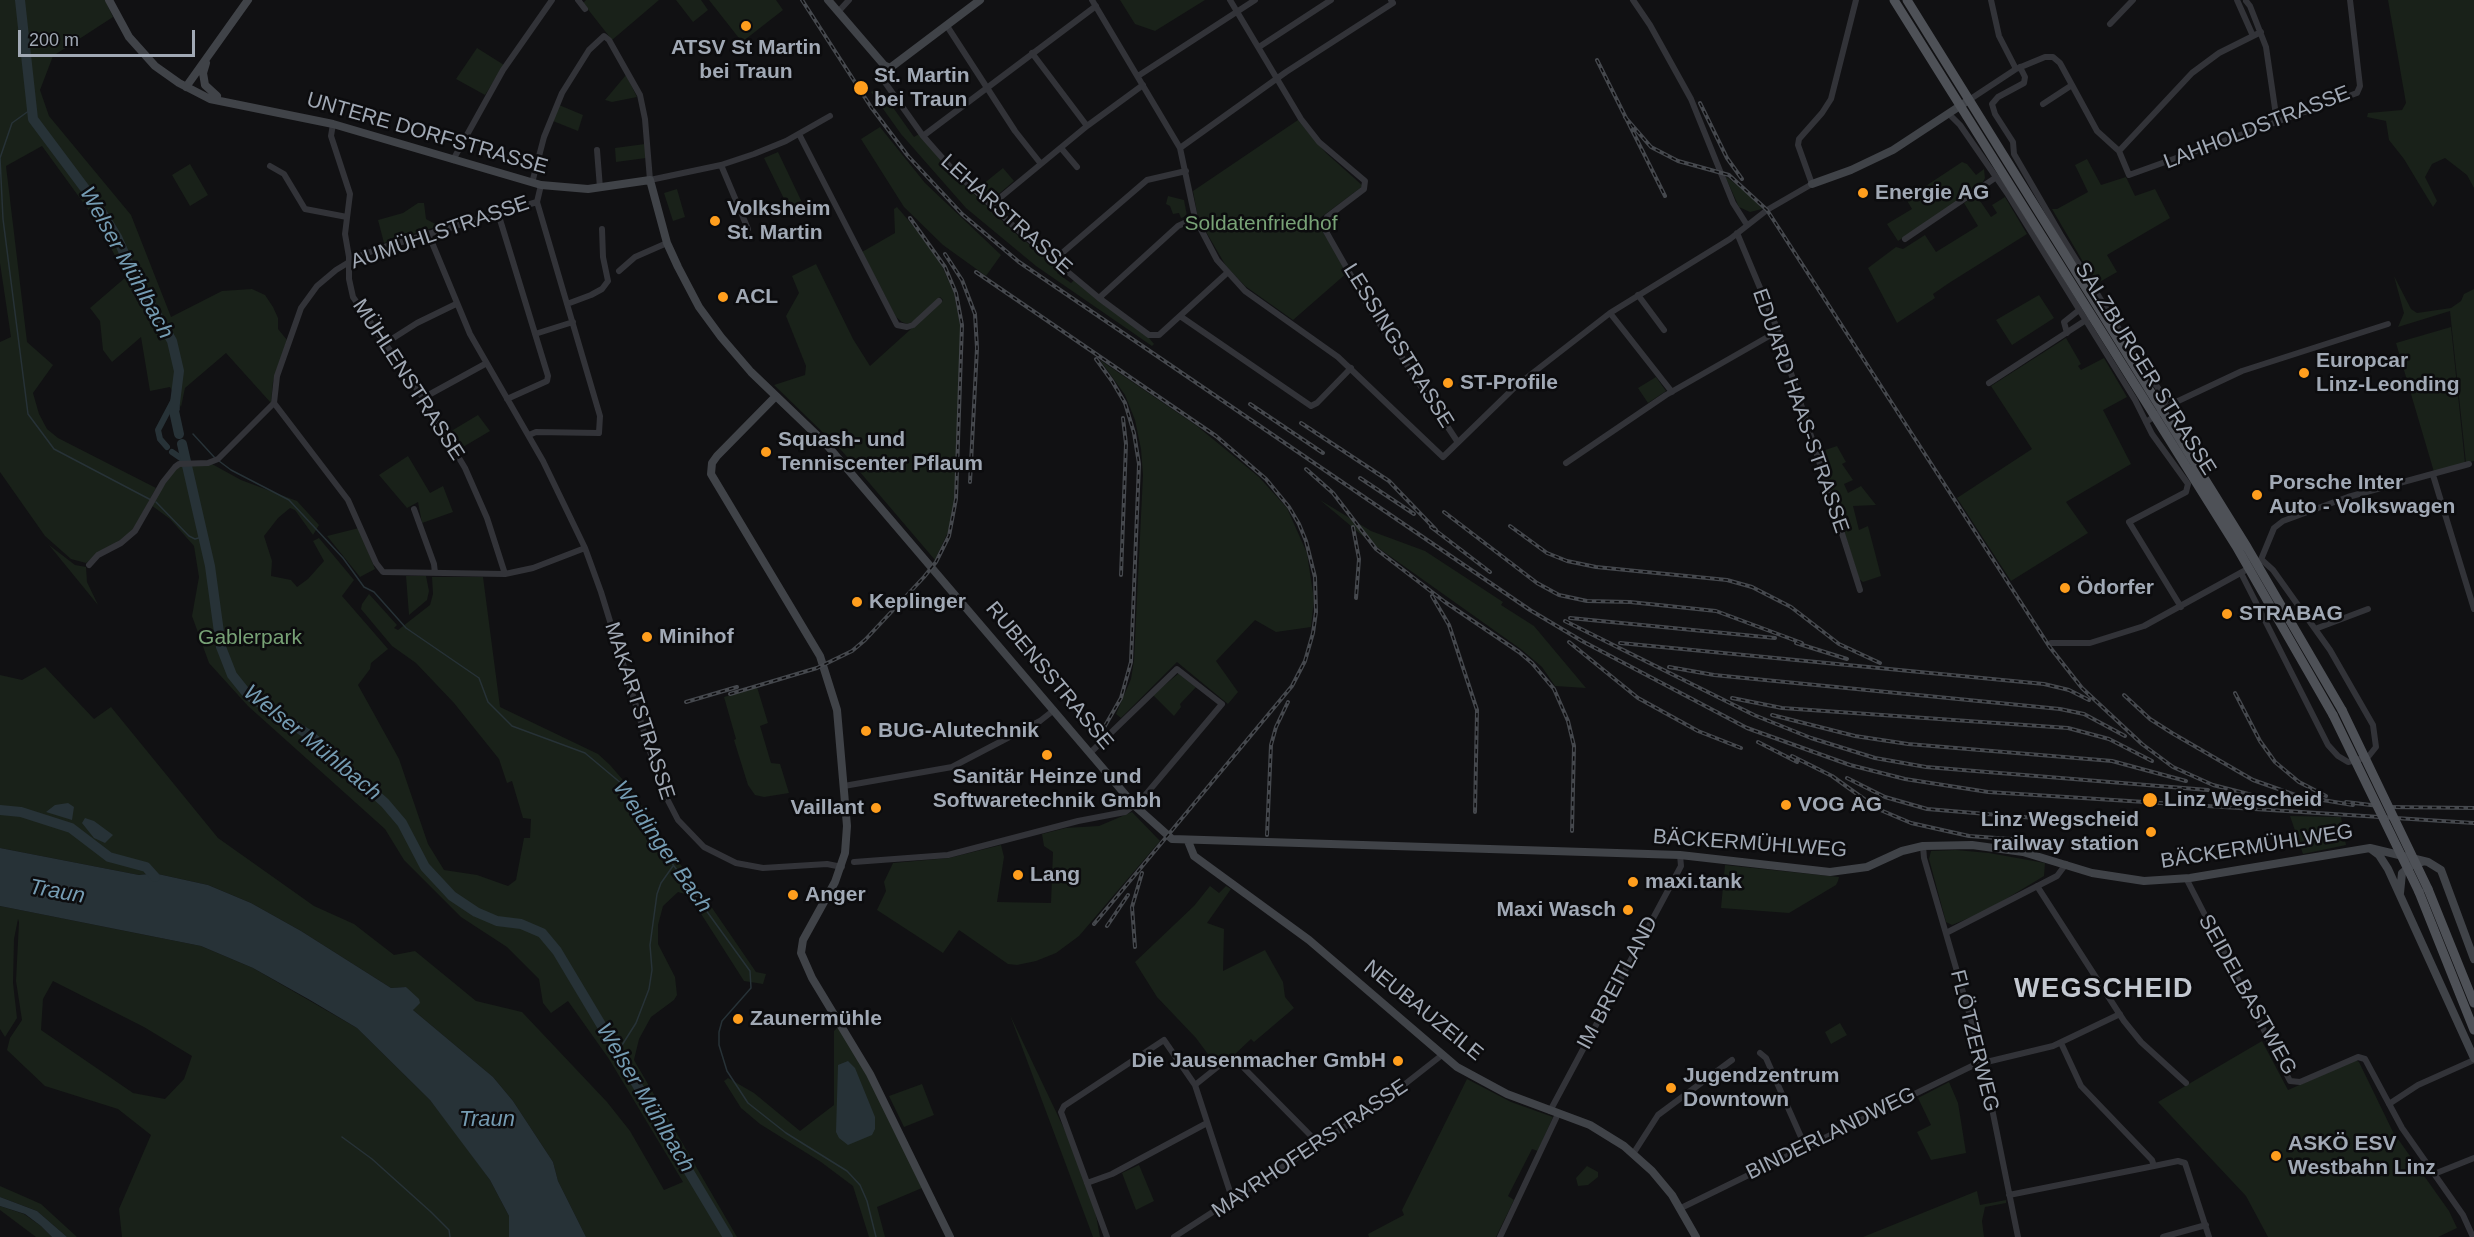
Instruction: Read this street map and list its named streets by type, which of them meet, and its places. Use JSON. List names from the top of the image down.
{
  "streets": {
    "main road": ["SALZBURGER STRASSE"],
    "street": [
      "LAHHOLDSTRASSE",
      "UNTERE DORFSTRASSE",
      "LEHARSTRASSE",
      "AUMÜHLSTRASSE",
      "LESSINGSTRASSE",
      "MÜHLENSTRASSE",
      "EDUARD HAAS-STRASSE",
      "RUBENSSTRASSE",
      "MAKARTSTRASSE",
      "BÄCKERMÜHLWEG",
      "IM BREITLAND",
      "SEIDELBASTWEG",
      "NEUBAUZEILE",
      "FLÖTZERWEG",
      "BINDERLANDWEG",
      "MAYRHOFERSTRASSE"
    ]
  },
  "crossings": [
    ["UNTERE DORFSTRASSE", "AUMÜHLSTRASSE"],
    ["UNTERE DORFSTRASSE", "MÜHLENSTRASSE"],
    ["UNTERE DORFSTRASSE", "RUBENSSTRASSE"],
    ["AUMÜHLSTRASSE", "MÜHLENSTRASSE"],
    ["AUMÜHLSTRASSE", "RUBENSSTRASSE"],
    ["AUMÜHLSTRASSE", "MAKARTSTRASSE"],
    ["RUBENSSTRASSE", "BÄCKERMÜHLWEG"],
    ["RUBENSSTRASSE", "NEUBAUZEILE"],
    ["BÄCKERMÜHLWEG", "IM BREITLAND"],
    ["BÄCKERMÜHLWEG", "SEIDELBASTWEG"],
    ["BÄCKERMÜHLWEG", "NEUBAUZEILE"],
    ["BÄCKERMÜHLWEG", "FLÖTZERWEG"],
    ["IM BREITLAND", "NEUBAUZEILE"],
    ["NEUBAUZEILE", "BINDERLANDWEG"],
    ["NEUBAUZEILE", "MAYRHOFERSTRASSE"],
    ["FLÖTZERWEG", "BINDERLANDWEG"]
  ],
  "districts": ["WEGSCHEID"],
  "water": ["Welser Mühlbach", "Weidinger Bach", "Traun"],
  "parks": ["Soldatenfriedhof", "Gablerpark"],
  "places": [
    "ATSV St Martin bei Traun",
    "St. Martin bei Traun",
    "Energie AG",
    "Volksheim St. Martin",
    "ACL",
    "Europcar Linz-Leonding",
    "ST-Profile",
    "Squash- und Tenniscenter Pflaum",
    "Porsche Inter Auto - Volkswagen",
    "Ödorfer",
    "Keplinger",
    "STRABAG",
    "Minihof",
    "BUG-Alutechnik",
    "Sanitär Heinze und Softwaretechnik Gmbh",
    "Linz Wegscheid",
    "VOG AG",
    "Vaillant",
    "Linz Wegscheid railway station",
    "Lang",
    "maxi.tank",
    "Anger",
    "Maxi Wasch",
    "Zaunermühle",
    "Die Jausenmacher GmbH",
    "Jugendzentrum Downtown",
    "ASKÖ ESV Westbahn Linz"
  ],
  "scale_bar": "200 m"
}
